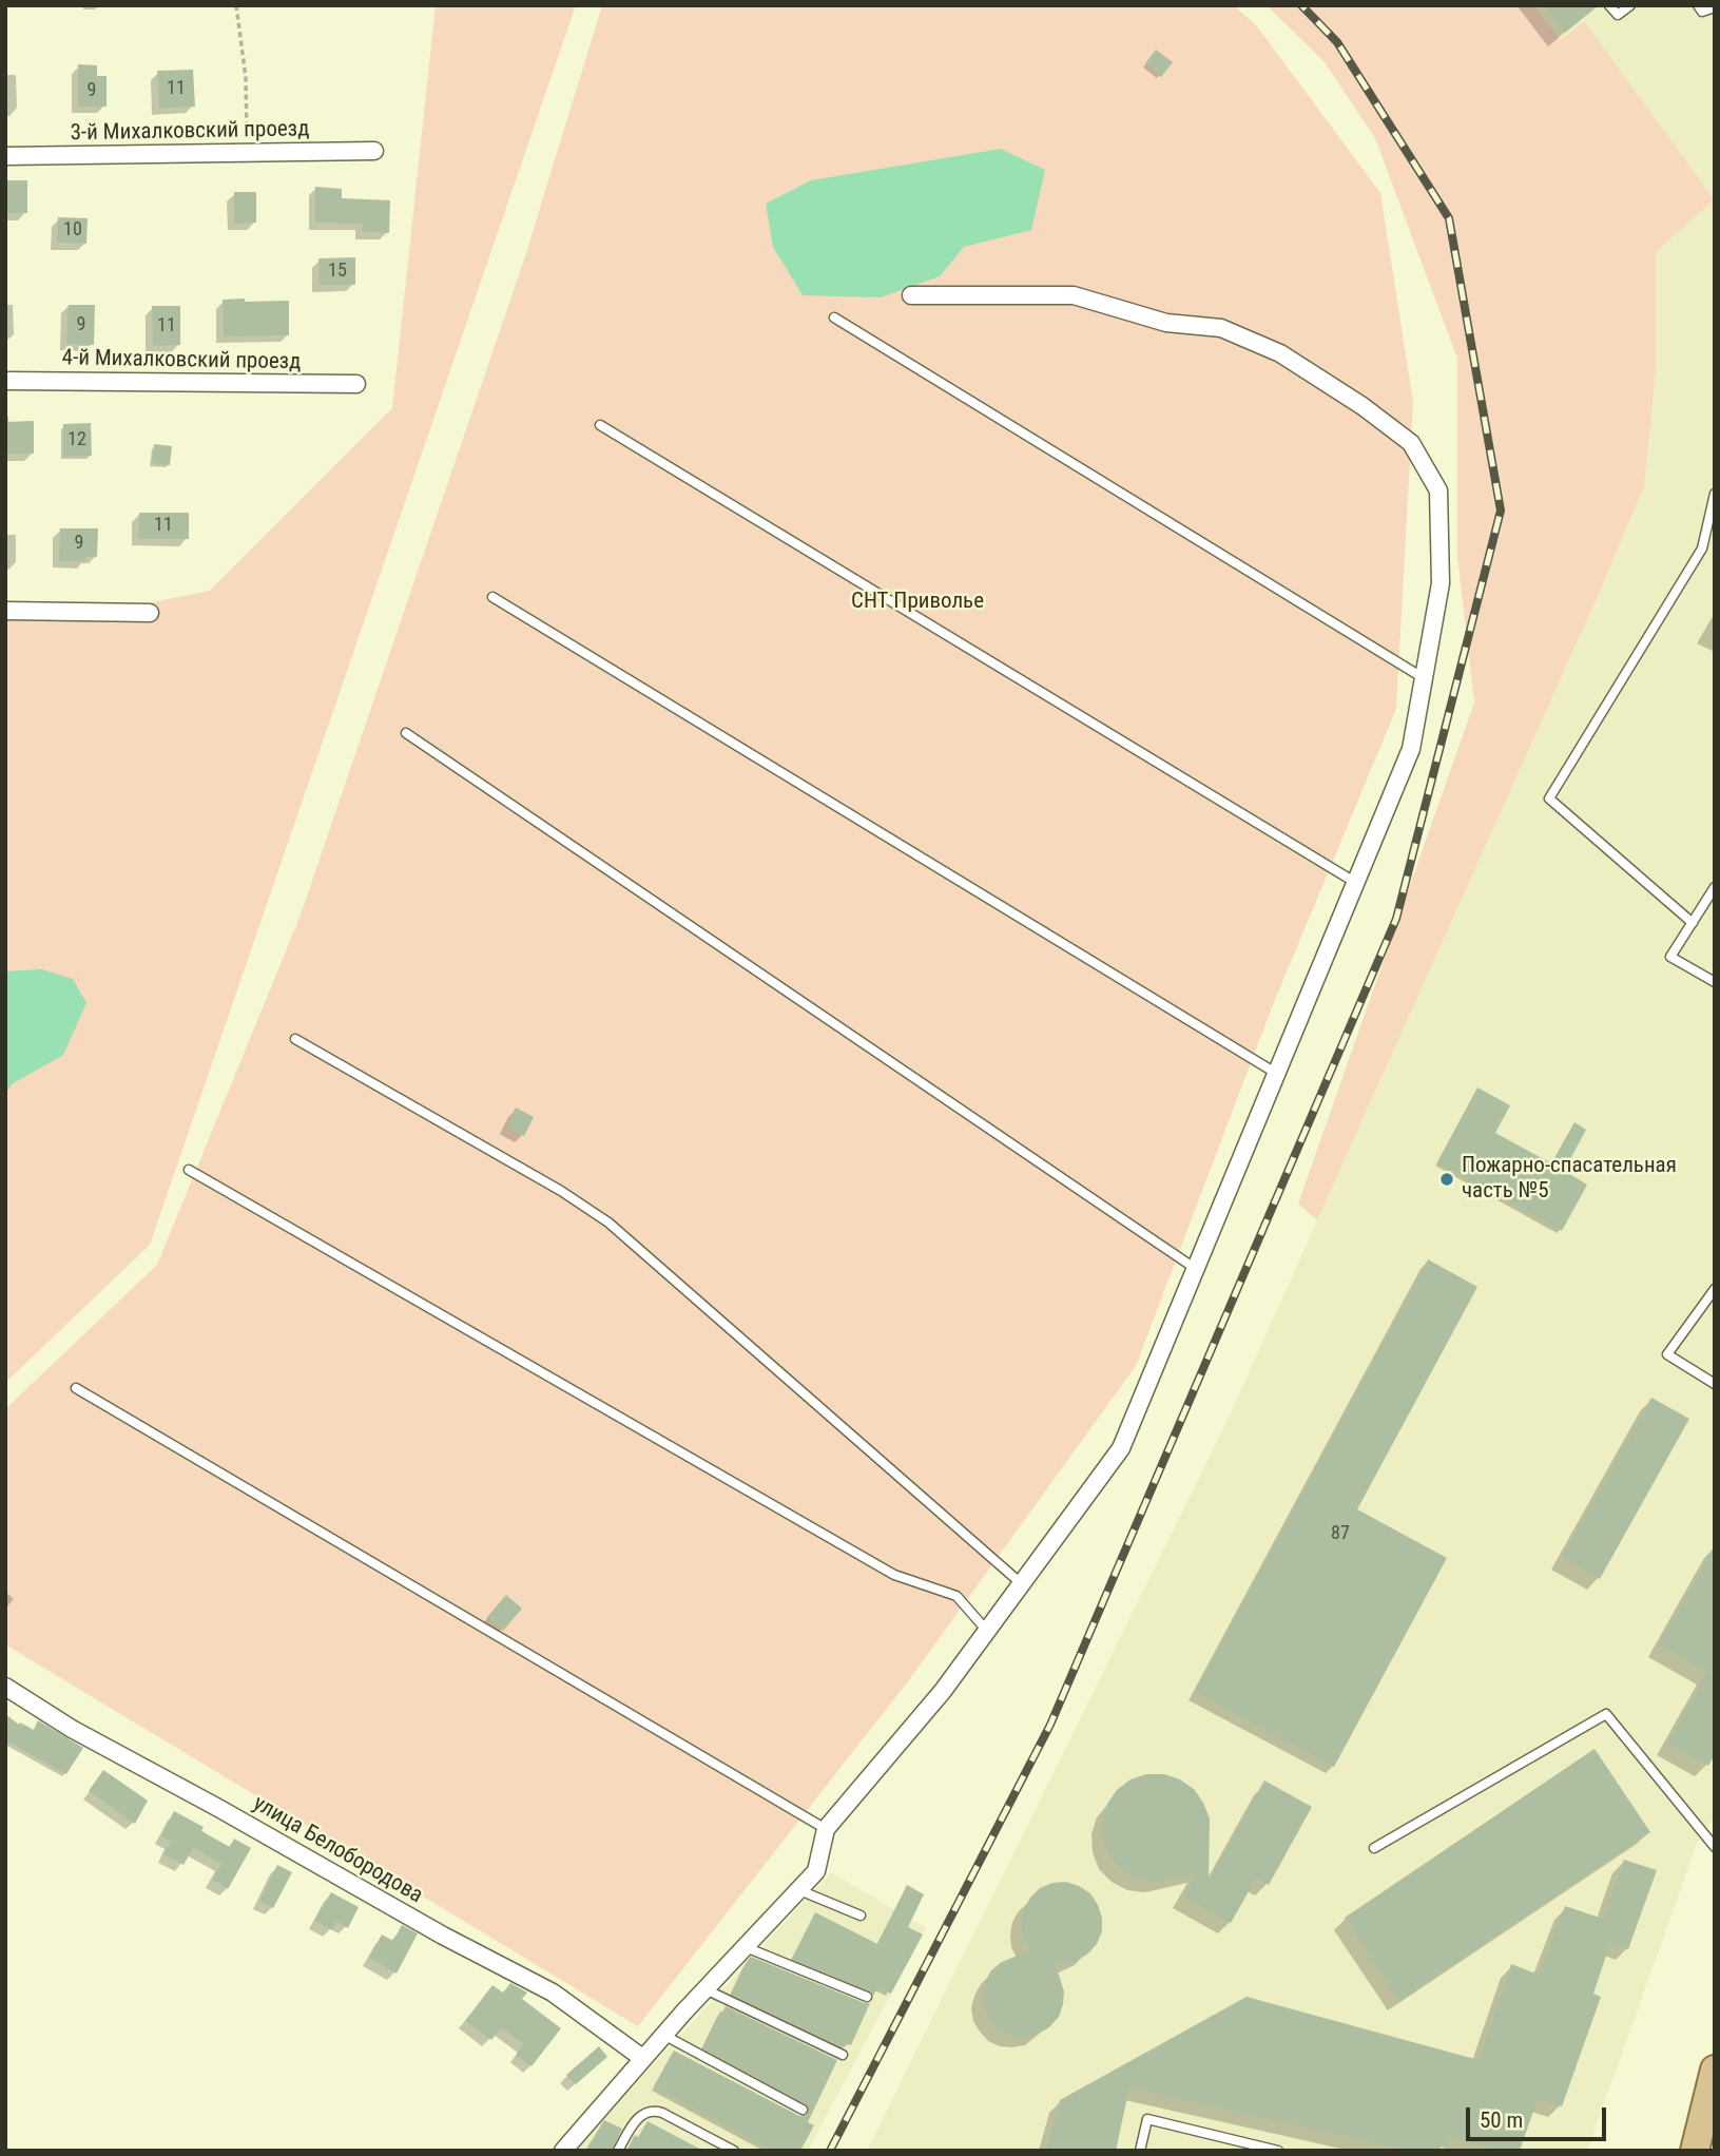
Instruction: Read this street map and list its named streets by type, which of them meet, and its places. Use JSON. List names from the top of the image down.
{
  "streets": {
    "street": ["3-й Михалковский проезд", "4-й Михалковский проезд", "улица Белобородова"]
  },
  "parks": ["СНТ Приволье"],
  "places": ["Пожарно-спасательная часть №5"],
  "house_numbers": [
    "11",
    "9",
    "10",
    "15",
    "9",
    "11",
    "12",
    "11",
    "9",
    "87"
  ],
  "scale_bar": "50 m"
}
